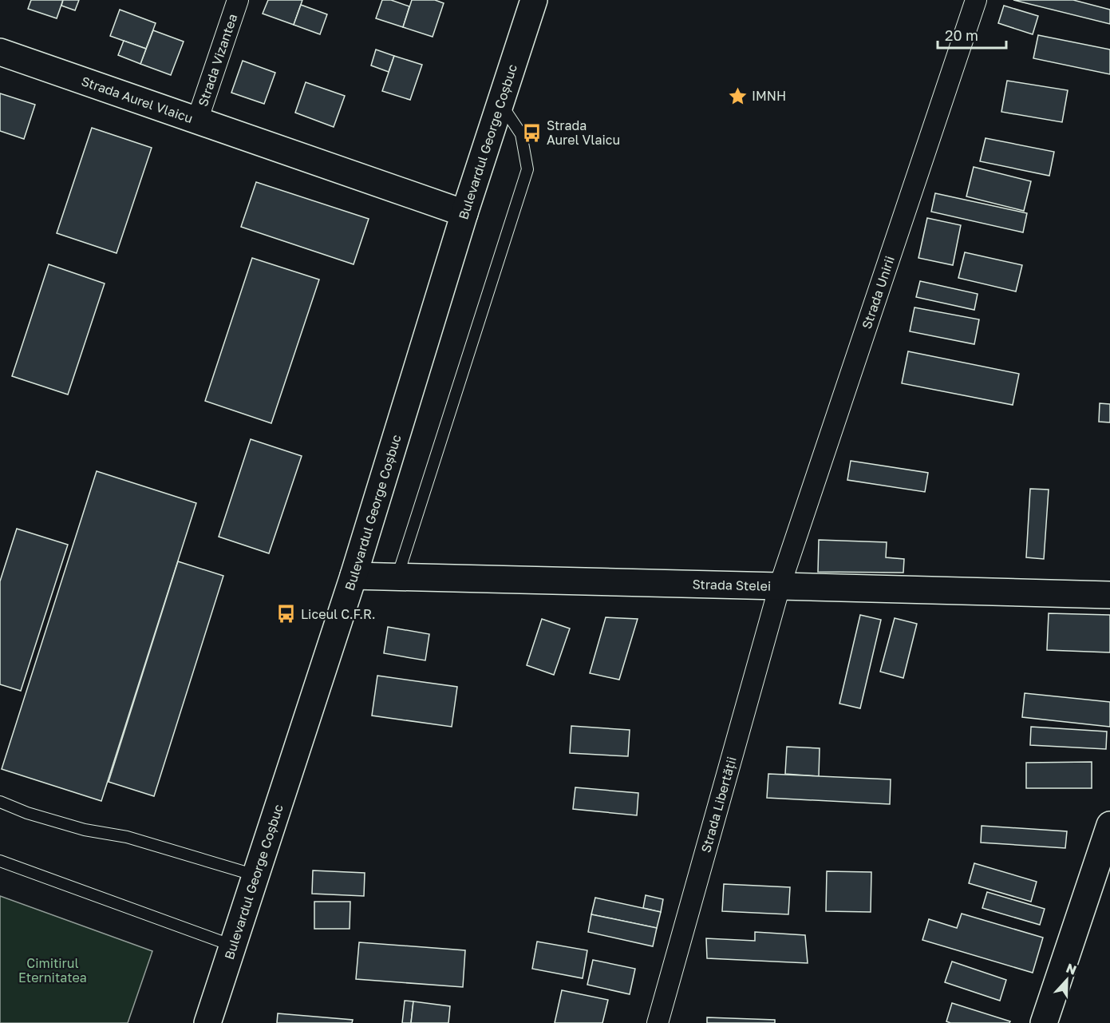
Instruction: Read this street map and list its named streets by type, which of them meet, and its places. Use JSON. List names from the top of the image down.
{
  "streets": {
    "main road": ["Strada Aurel Vlaicu", "Bulevardul George Coșbuc", "Strada Stelei"],
    "street": ["Strada Vizantea", "Strada Unirii", "Strada Libertății"]
  },
  "crossings": [
    ["Strada Vizantea", "Strada Aurel Vlaicu"],
    ["Strada Aurel Vlaicu", "Bulevardul George Coșbuc"],
    ["Bulevardul George Coșbuc", "Strada Stelei"],
    ["Strada Unirii", "Strada Stelei"],
    ["Strada Unirii", "Strada Libertății"],
    ["Strada Stelei", "Strada Libertății"]
  ],
  "parks": ["Cimitirul Eternitatea"],
  "places": {
    "place": ["IMNH"],
    "bus stop": ["Strada Aurel Vlaicu", "Liceul C.F.R."]
  },
  "scale_bar": "20 m",
  "north": "top"
}
